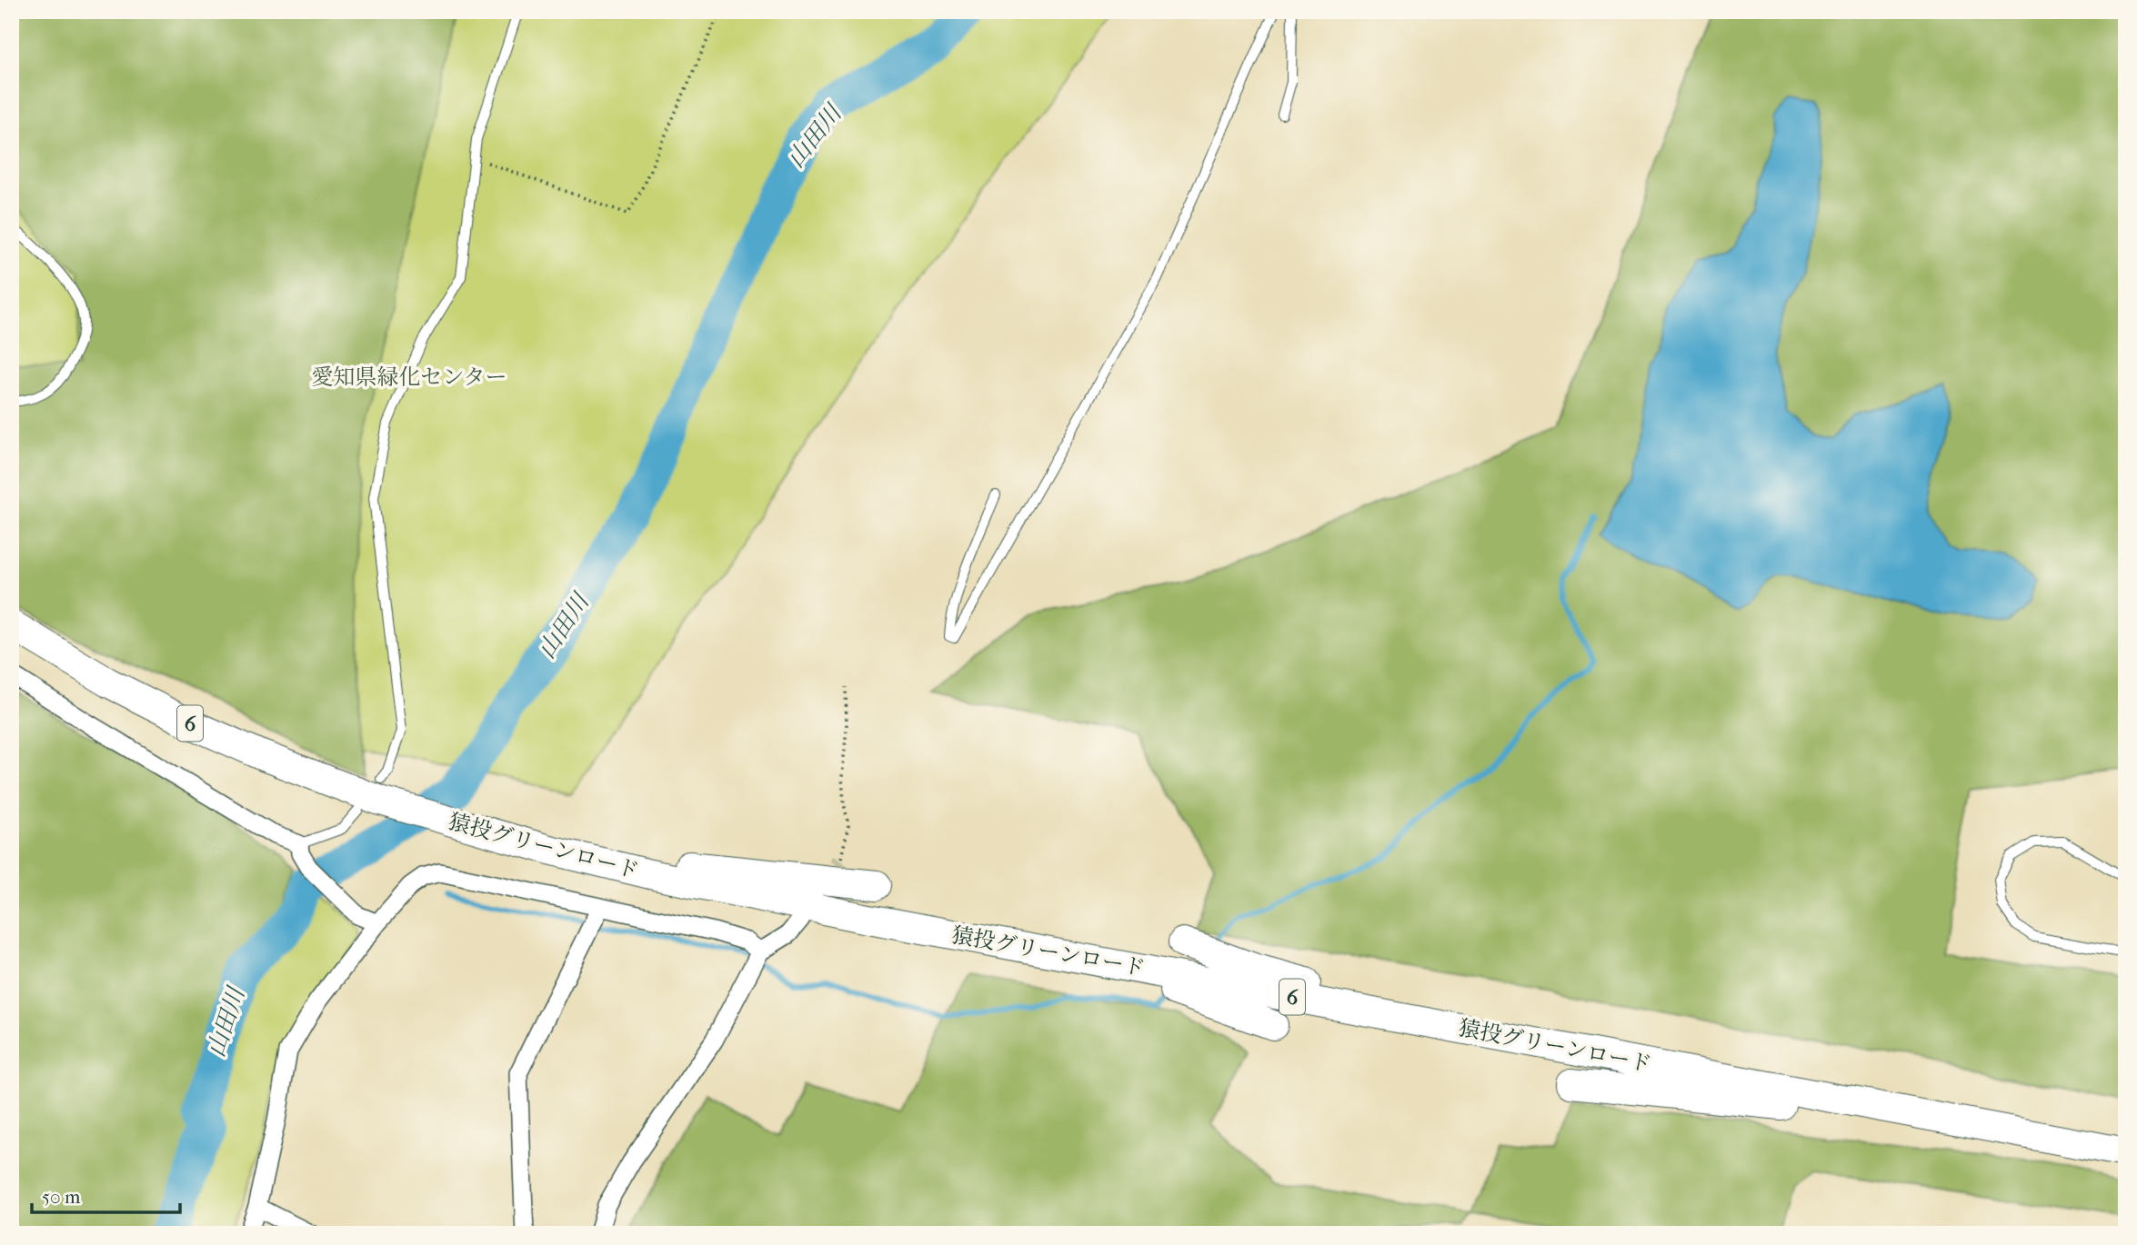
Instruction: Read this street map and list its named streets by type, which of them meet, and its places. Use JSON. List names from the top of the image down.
{
  "streets": {
    "main road": ["6", "猿投グリーンロード"]
  },
  "water": ["山田川"],
  "parks": ["愛知県緑化センター"],
  "scale_bar": "50 m"
}
